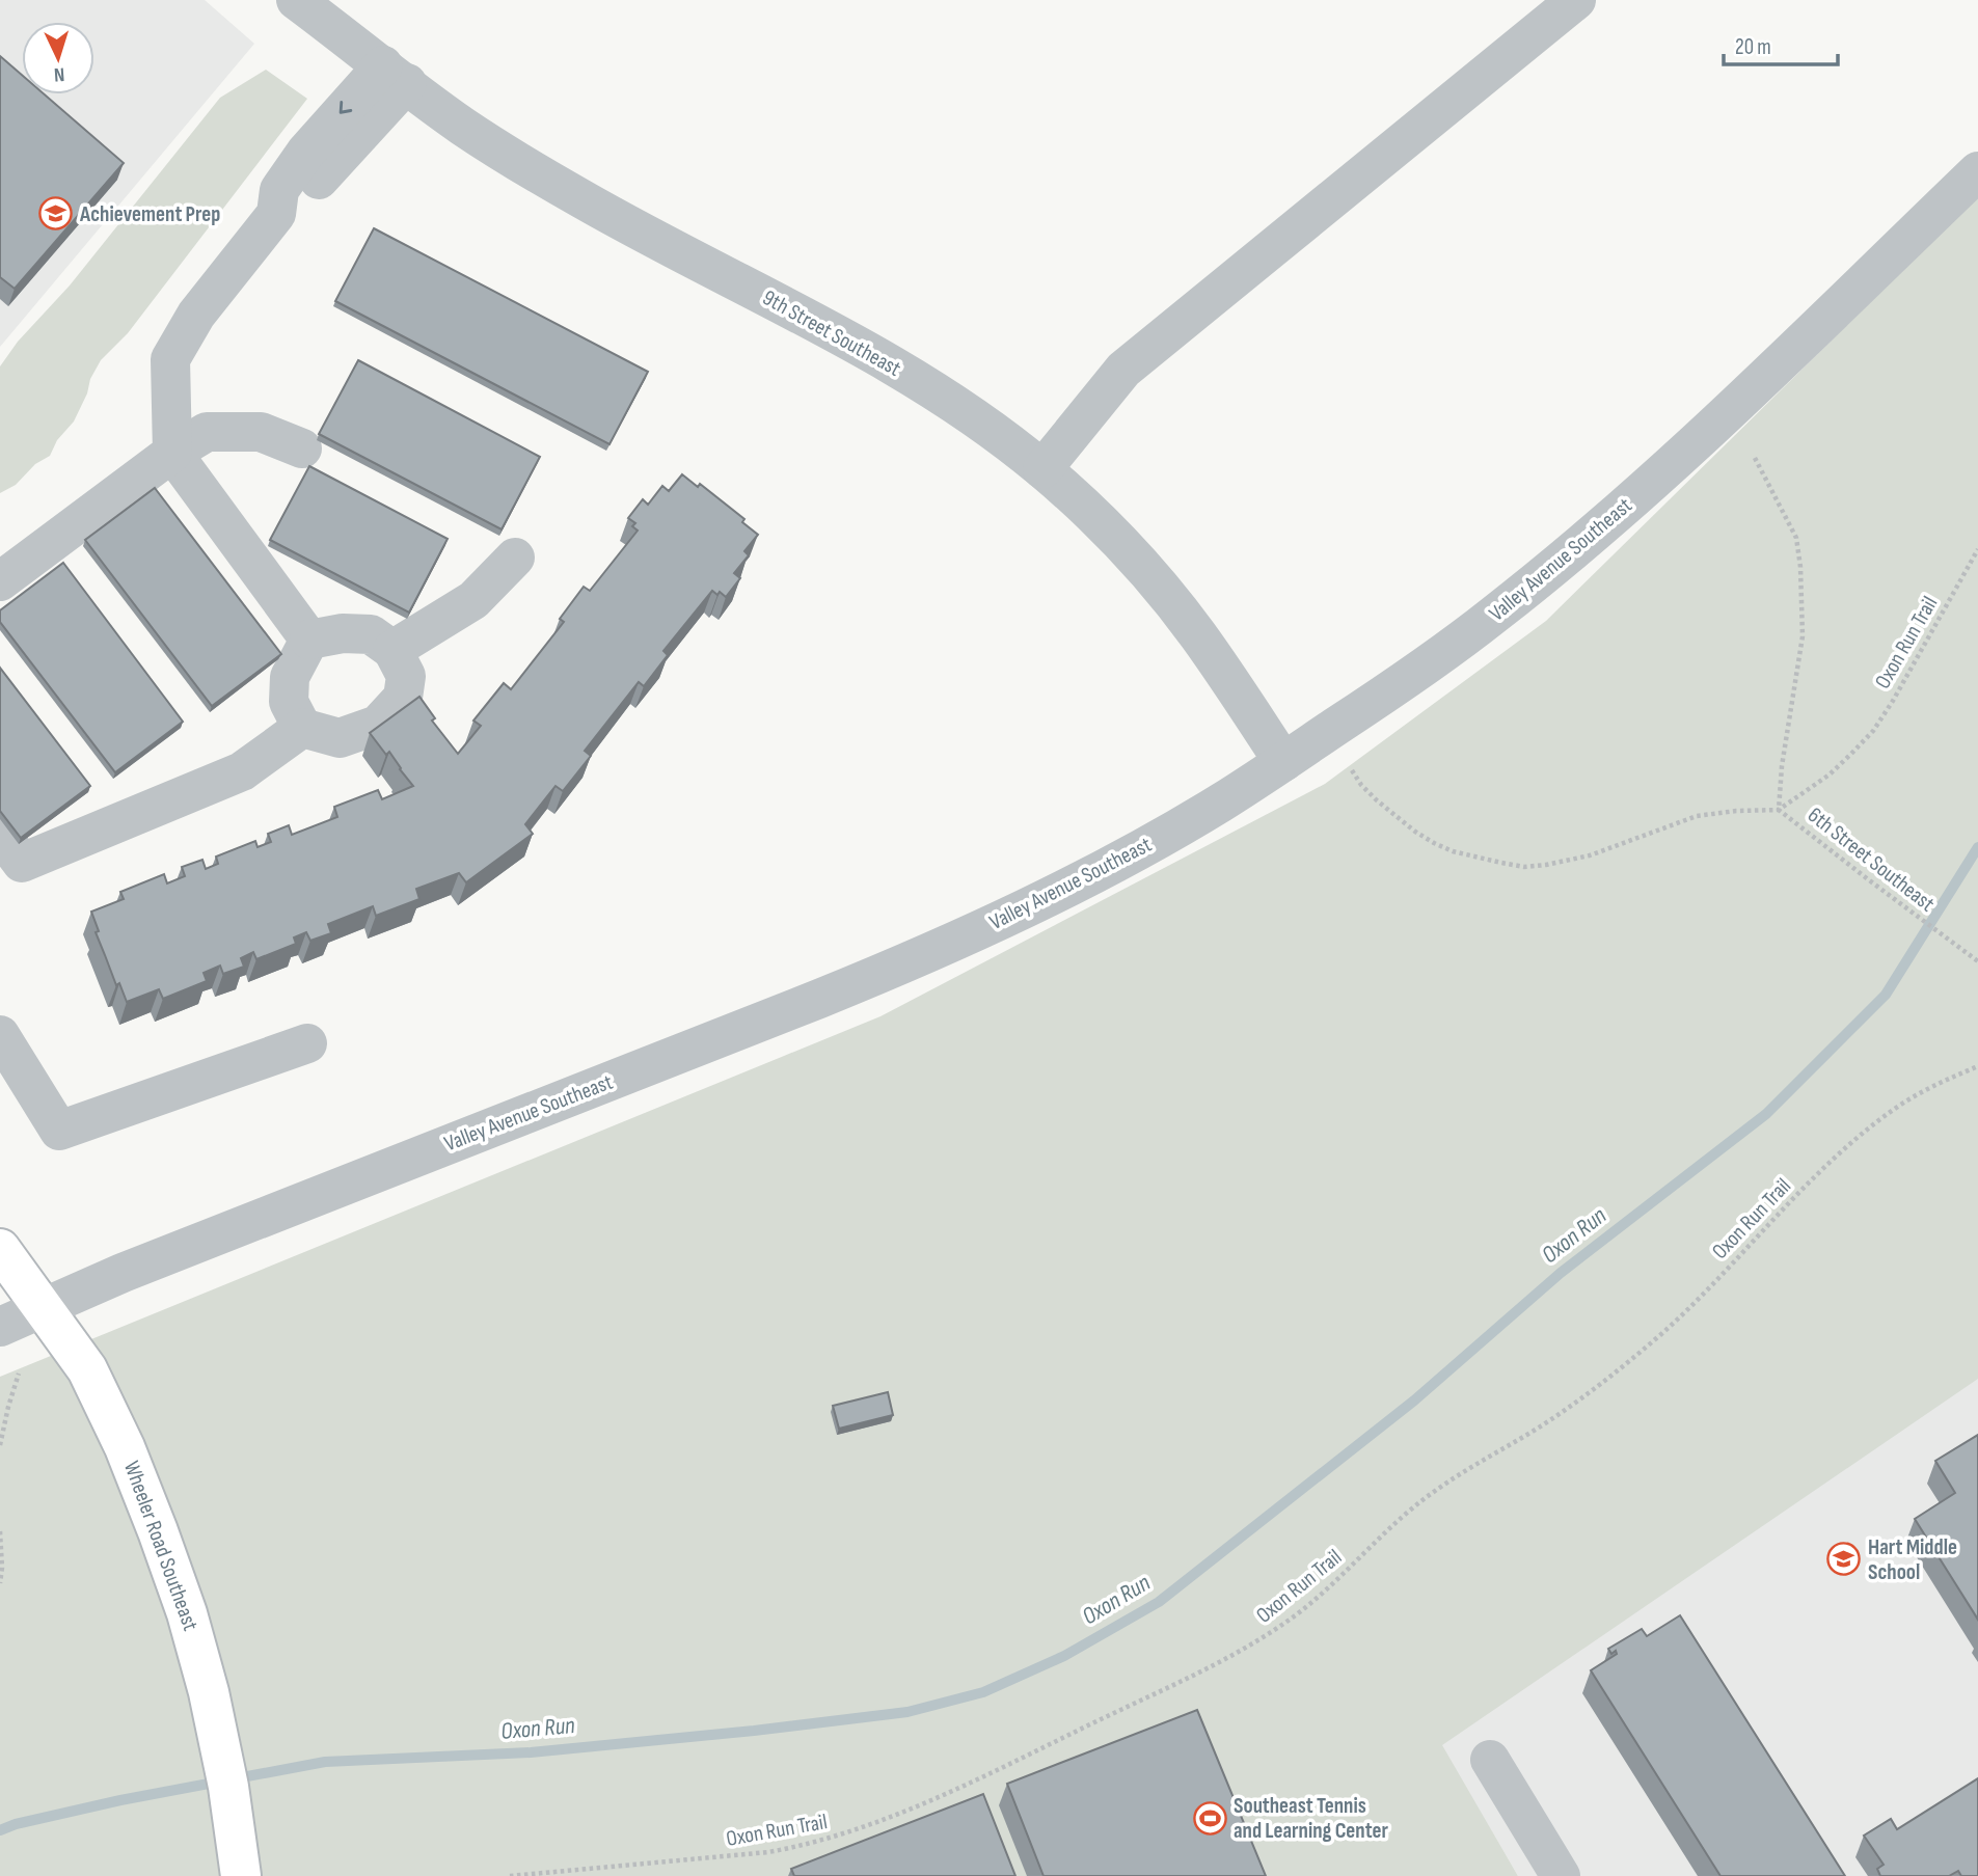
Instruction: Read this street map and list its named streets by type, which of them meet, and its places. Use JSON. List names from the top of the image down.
{
  "streets": {
    "main road": ["Wheeler Road Southeast"],
    "street": ["9th Street Southeast", "Valley Avenue Southeast"],
    "path": ["Oxon Run Trail", "6th Street Southeast"]
  },
  "crossings": [
    ["9th Street Southeast", "Valley Avenue Southeast"],
    ["Valley Avenue Southeast", "Wheeler Road Southeast"],
    ["Oxon Run Trail", "6th Street Southeast"]
  ],
  "water": ["Oxon Run"],
  "places": {
    "school or university": ["Achievement Prep", "Hart Middle School"],
    "sports": ["Southeast Tennis and Learning Center"]
  },
  "scale_bar": "20 m",
  "north": "bottom"
}
